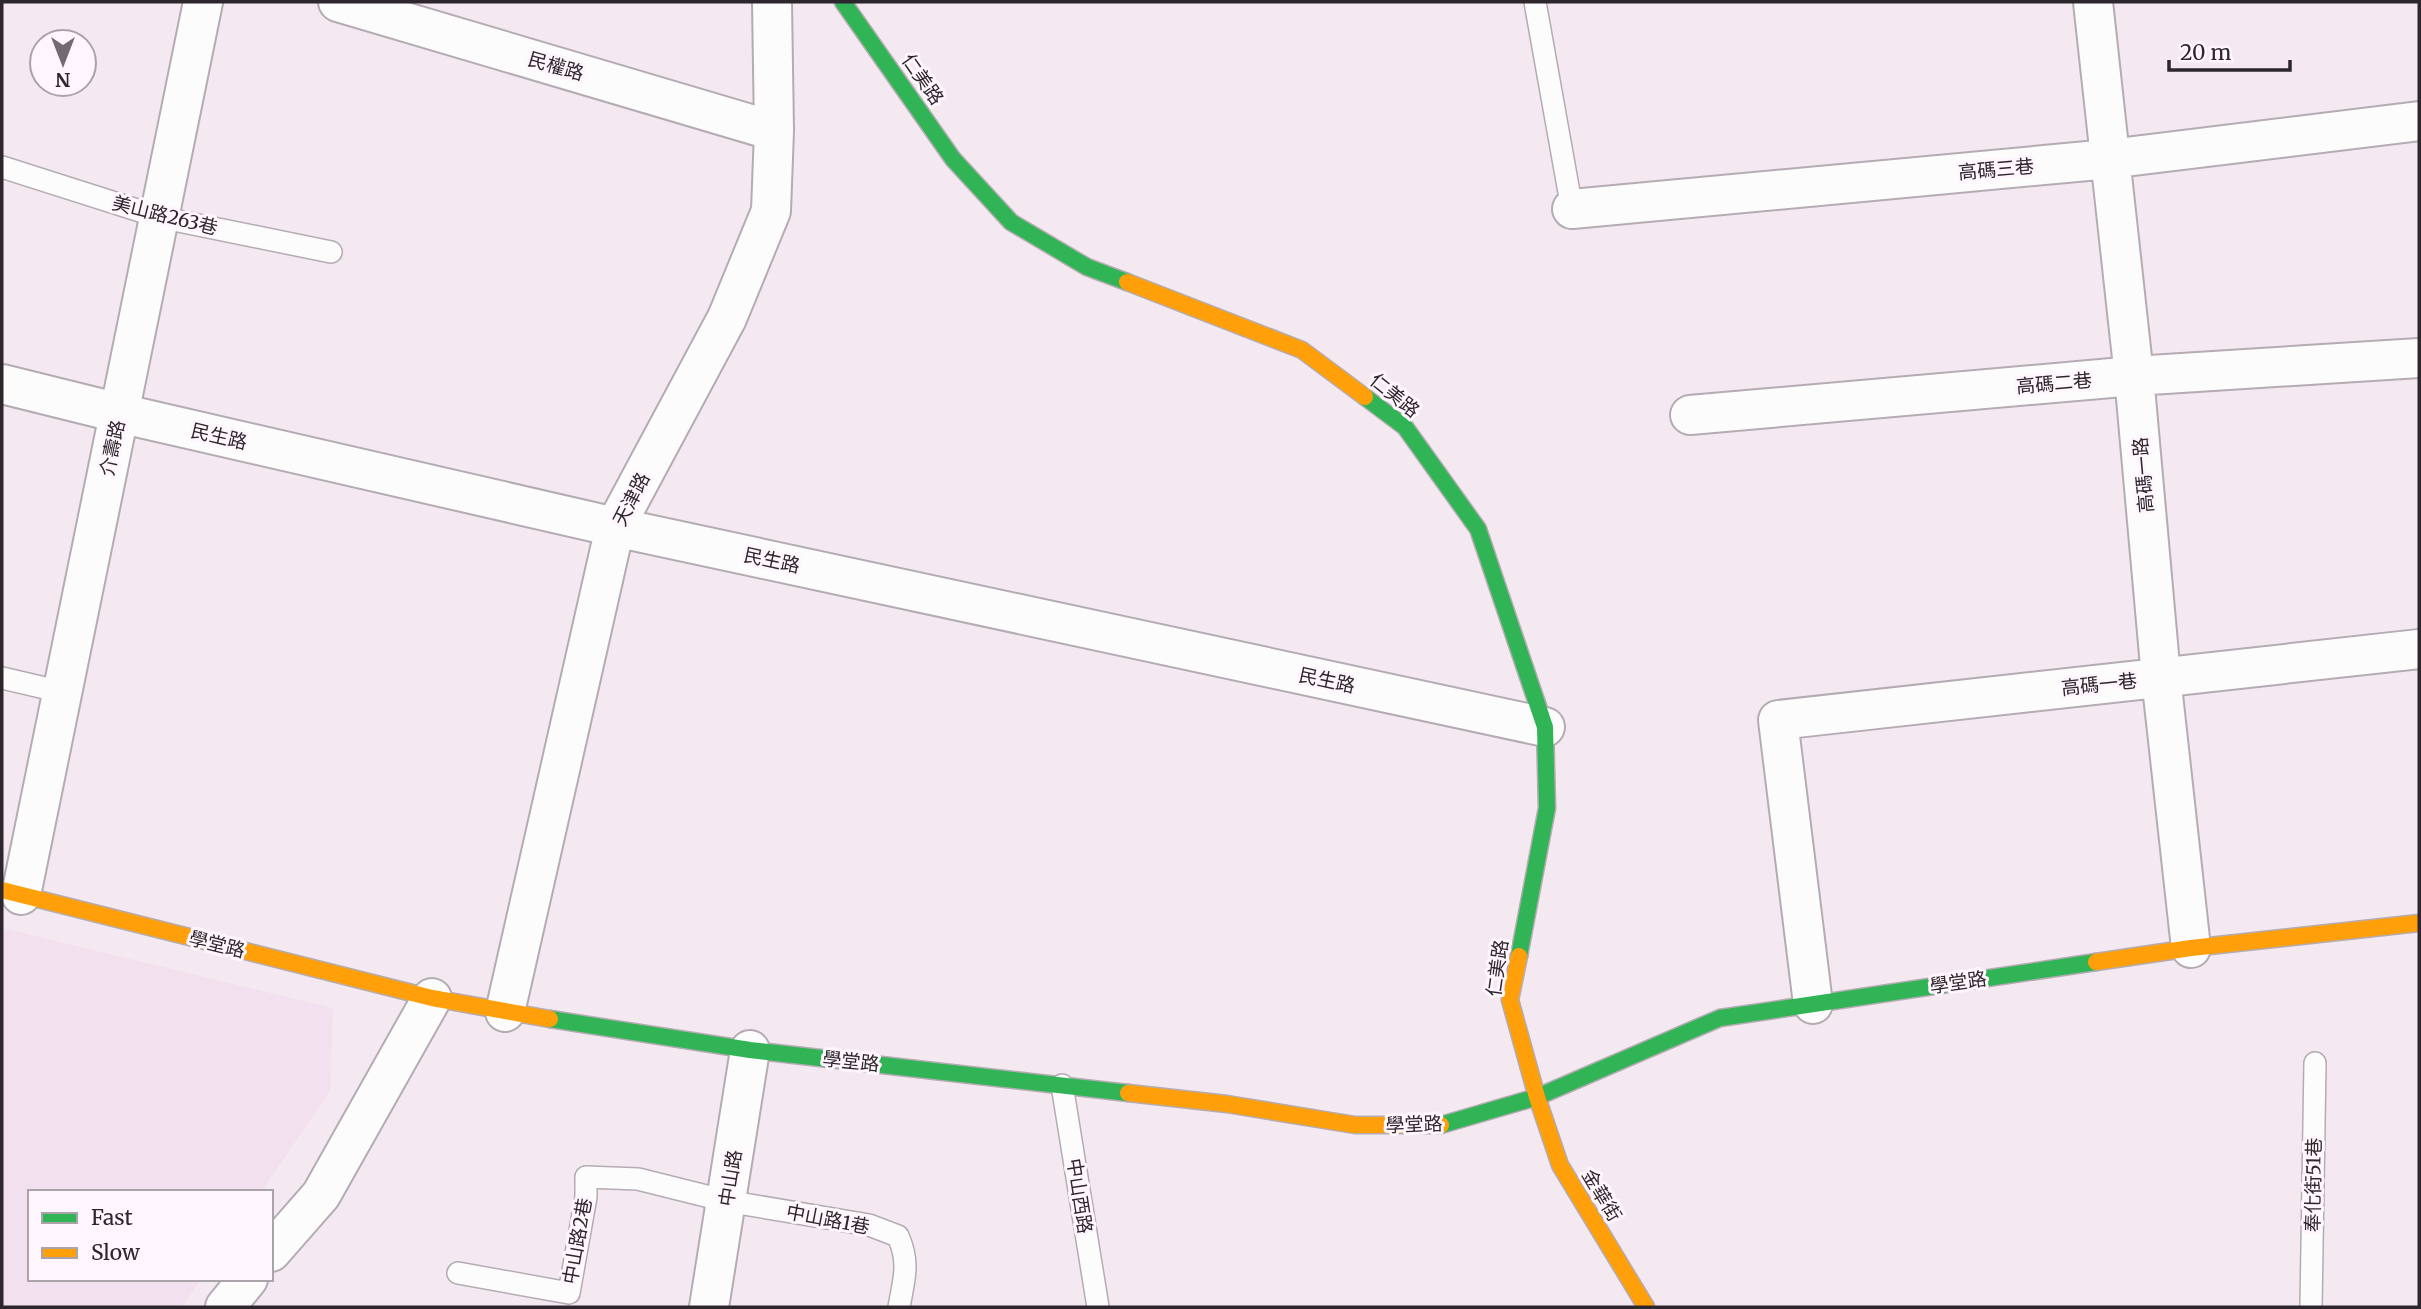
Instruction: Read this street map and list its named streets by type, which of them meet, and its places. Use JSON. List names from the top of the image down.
{
  "streets": {
    "street": [
      "民權路",
      "仁美路",
      "高碼三巷",
      "高碼二巷",
      "民生路",
      "介壽路",
      "高碼一路",
      "天津路",
      "高碼一巷",
      "學堂路",
      "中山路",
      "金華街"
    ],
    "lane": [
      "美山路263巷",
      "奉化街51巷",
      "中山西路",
      "中山路1巷",
      "中山路2巷"
    ]
  },
  "crossings": [
    ["民權路", "天津路"],
    ["仁美路", "民生路"],
    ["仁美路", "學堂路"],
    ["仁美路", "金華街"],
    ["高碼三巷", "高碼一路"],
    ["美山路263巷", "介壽路"],
    ["高碼二巷", "高碼一路"],
    ["民生路", "介壽路"],
    ["民生路", "天津路"],
    ["介壽路", "學堂路"],
    ["高碼一路", "高碼一巷"],
    ["高碼一路", "學堂路"],
    ["天津路", "學堂路"],
    ["高碼一巷", "學堂路"],
    ["學堂路", "中山路"],
    ["學堂路", "金華街"],
    ["學堂路", "中山西路"],
    ["中山路", "中山路1巷"],
    ["中山路", "中山路2巷"],
    ["中山路1巷", "中山路2巷"]
  ],
  "legend": ["Fast", "Slow"],
  "scale_bar": "20 m",
  "north": "bottom"
}
